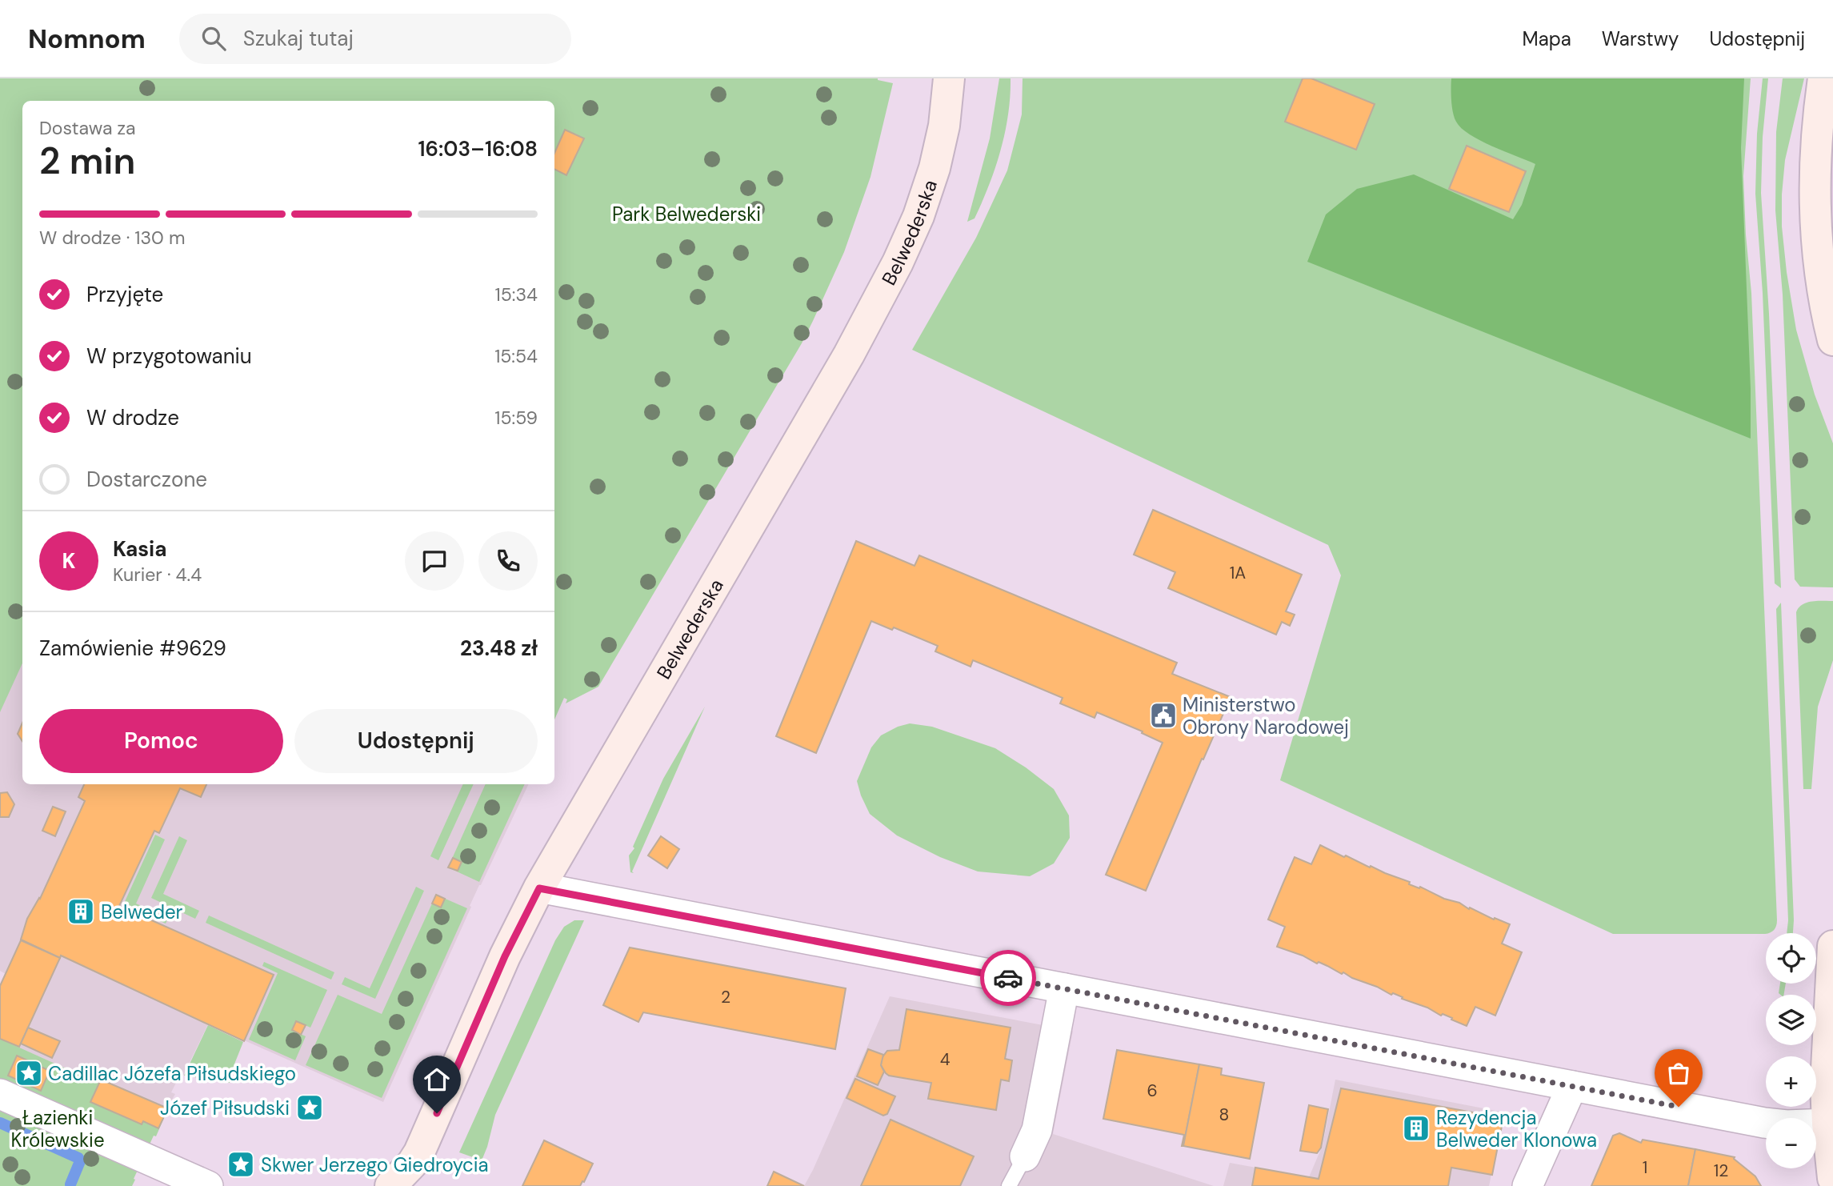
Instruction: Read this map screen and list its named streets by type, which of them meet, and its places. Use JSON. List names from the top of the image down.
{
  "streets": {
    "street": ["Belwederska"]
  },
  "parks": ["Park Belwederski", "Łazienki Królewskie"],
  "places": {
    "public building": ["Ministerstwo Obrony Narodowej"],
    "building": ["Belweder", "Rezydencja Belweder Klonowa"],
    "place": ["Cadillac Józefa Piłsudskiego", "Józef Piłsudski", "Skwer Jerzego Giedroycia"]
  },
  "house_numbers": [
    "1A",
    "2",
    "4",
    "6",
    "8",
    "1",
    "12"
  ],
  "page": {
    "header": "Nomnom",
    "search": "Szukaj tutaj",
    "nav": ["Mapa", "Warstwy", "Udostępnij"],
    "heading": ["2 min", "Dostawa za", "16:03–16:08"],
    "panel": [
      "Kasia",
      "Kurier · 4.4",
      "Zamówienie #9629",
      "23.48 zł"
    ],
    "bar": "W drodze · 130 m",
    "list": [
      ["Przyjęte", "15:34"],
      ["W przygotowaniu", "15:54"],
      ["W drodze", "15:59"],
      "Dostarczone"
    ],
    "round": "K",
    "buttons": ["Pomoc", "Udostępnij"],
    "map_buttons": ["+", "−"]
  }
}
